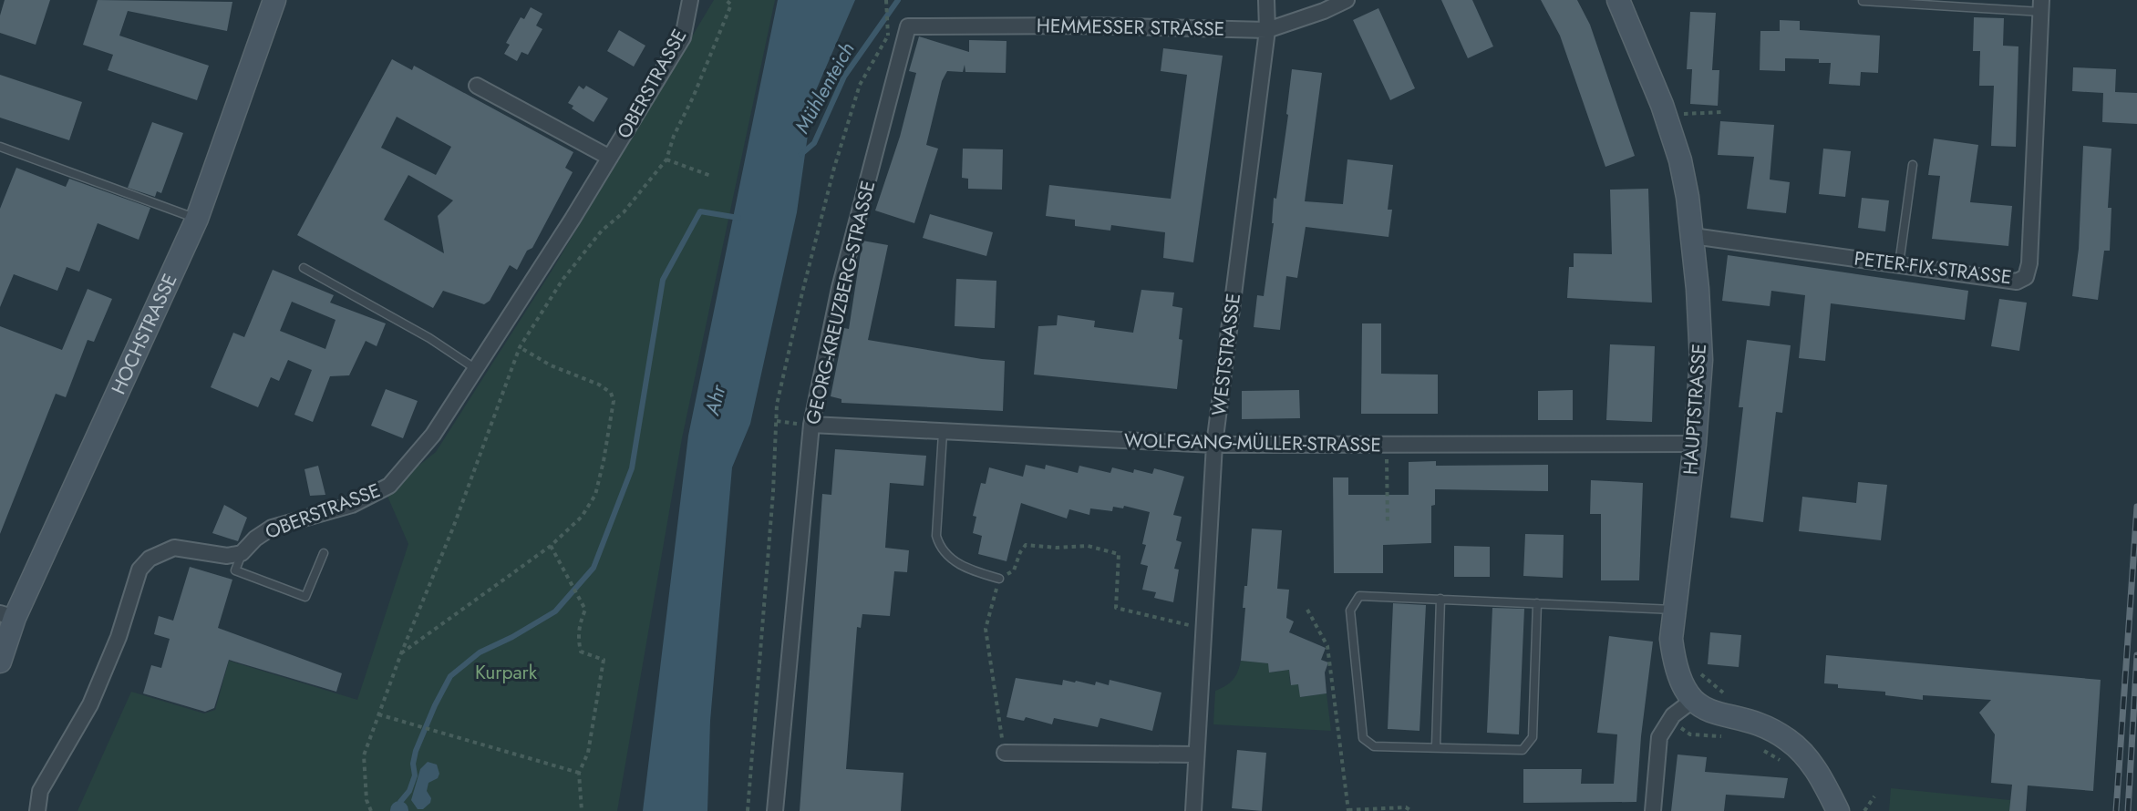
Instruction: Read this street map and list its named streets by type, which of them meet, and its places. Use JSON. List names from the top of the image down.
{
  "streets": {
    "street": [
      "HEMMESSER STRASSE",
      "OBERSTRASSE",
      "PETER-FIX-STRASSE",
      "GEORG-KREUZBERG-STRASSE",
      "HOCHSTRASSE",
      "WESTSTRASSE",
      "HAUPTSTRASSE",
      "WOLFGANG-MÜLLER-STRASSE"
    ]
  },
  "crossings": [
    ["HEMMESSER STRASSE", "GEORG-KREUZBERG-STRASSE"],
    ["HEMMESSER STRASSE", "WESTSTRASSE"],
    ["PETER-FIX-STRASSE", "HAUPTSTRASSE"],
    ["GEORG-KREUZBERG-STRASSE", "WOLFGANG-MÜLLER-STRASSE"],
    ["WESTSTRASSE", "WOLFGANG-MÜLLER-STRASSE"],
    ["HAUPTSTRASSE", "WOLFGANG-MÜLLER-STRASSE"]
  ],
  "water": ["Mühlenteich", "Ahr"],
  "parks": ["Kurpark"]
}
